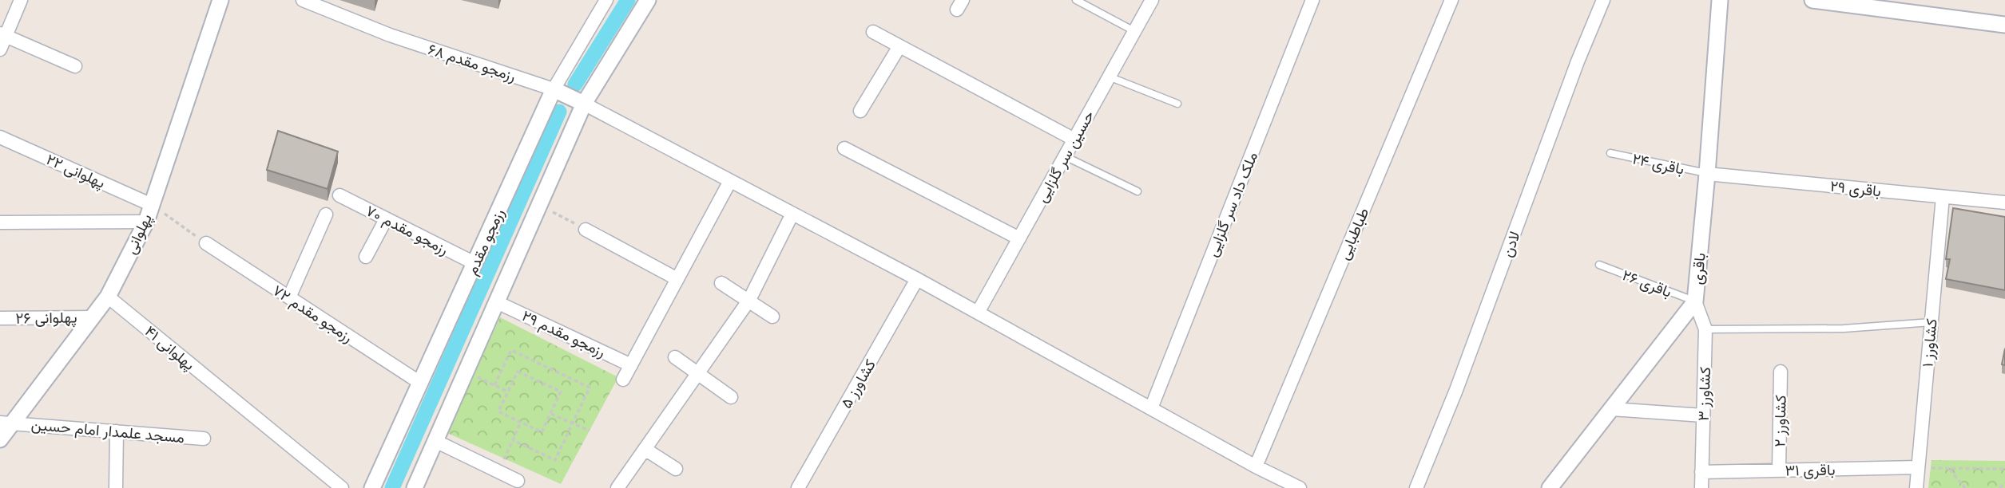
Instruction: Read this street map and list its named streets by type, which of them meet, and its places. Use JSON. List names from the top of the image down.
{
  "streets": {
    "street": [
      "رزمجو مقدم ۶۸",
      "حسین سر گلزایی",
      "پهلوانی ۲۲",
      "باقری ۲۹",
      "ملک داد سر گلزایی",
      "رزمجو مقدم ۷۰",
      "پهلوانی",
      "طباطبایی",
      "رزمجو مقدم",
      "لادن",
      "باقری",
      "رزمجو مقدم ۷۲",
      "پهلوانی ۲۶",
      "رزمجو مقدم ۲۹",
      "کشاورز ۱",
      "پهلوانی ۴۱",
      "کشاورز ۵",
      "کشاورز ۳",
      "کشاورز ۲",
      "مسجد علمدار امام حسین",
      "باقری ۳۱"
    ],
    "lane": ["باقری ۲۴", "باقری ۲۶"]
  },
  "crossings": [
    ["رزمجو مقدم ۶۸", "رزمجو مقدم"],
    ["باقری ۲۴", "باقری ۲۹"],
    ["باقری ۲۴", "باقری"],
    ["پهلوانی ۲۲", "پهلوانی"],
    ["باقری ۲۹", "باقری"],
    ["باقری ۲۹", "کشاورز ۱"],
    ["رزمجو مقدم ۷۰", "رزمجو مقدم"],
    ["پهلوانی", "پهلوانی ۲۶"],
    ["پهلوانی", "پهلوانی ۴۱"],
    ["پهلوانی", "مسجد علمدار امام حسین"],
    ["رزمجو مقدم", "رزمجو مقدم ۷۲"],
    ["باقری", "باقری ۲۶"],
    ["باقری", "کشاورز ۳"],
    ["باقری ۲۶", "کشاورز ۳"],
    ["کشاورز ۱", "باقری ۳۱"],
    ["کشاورز ۳", "باقری ۳۱"],
    ["کشاورز ۲", "باقری ۳۱"]
  ]
}
